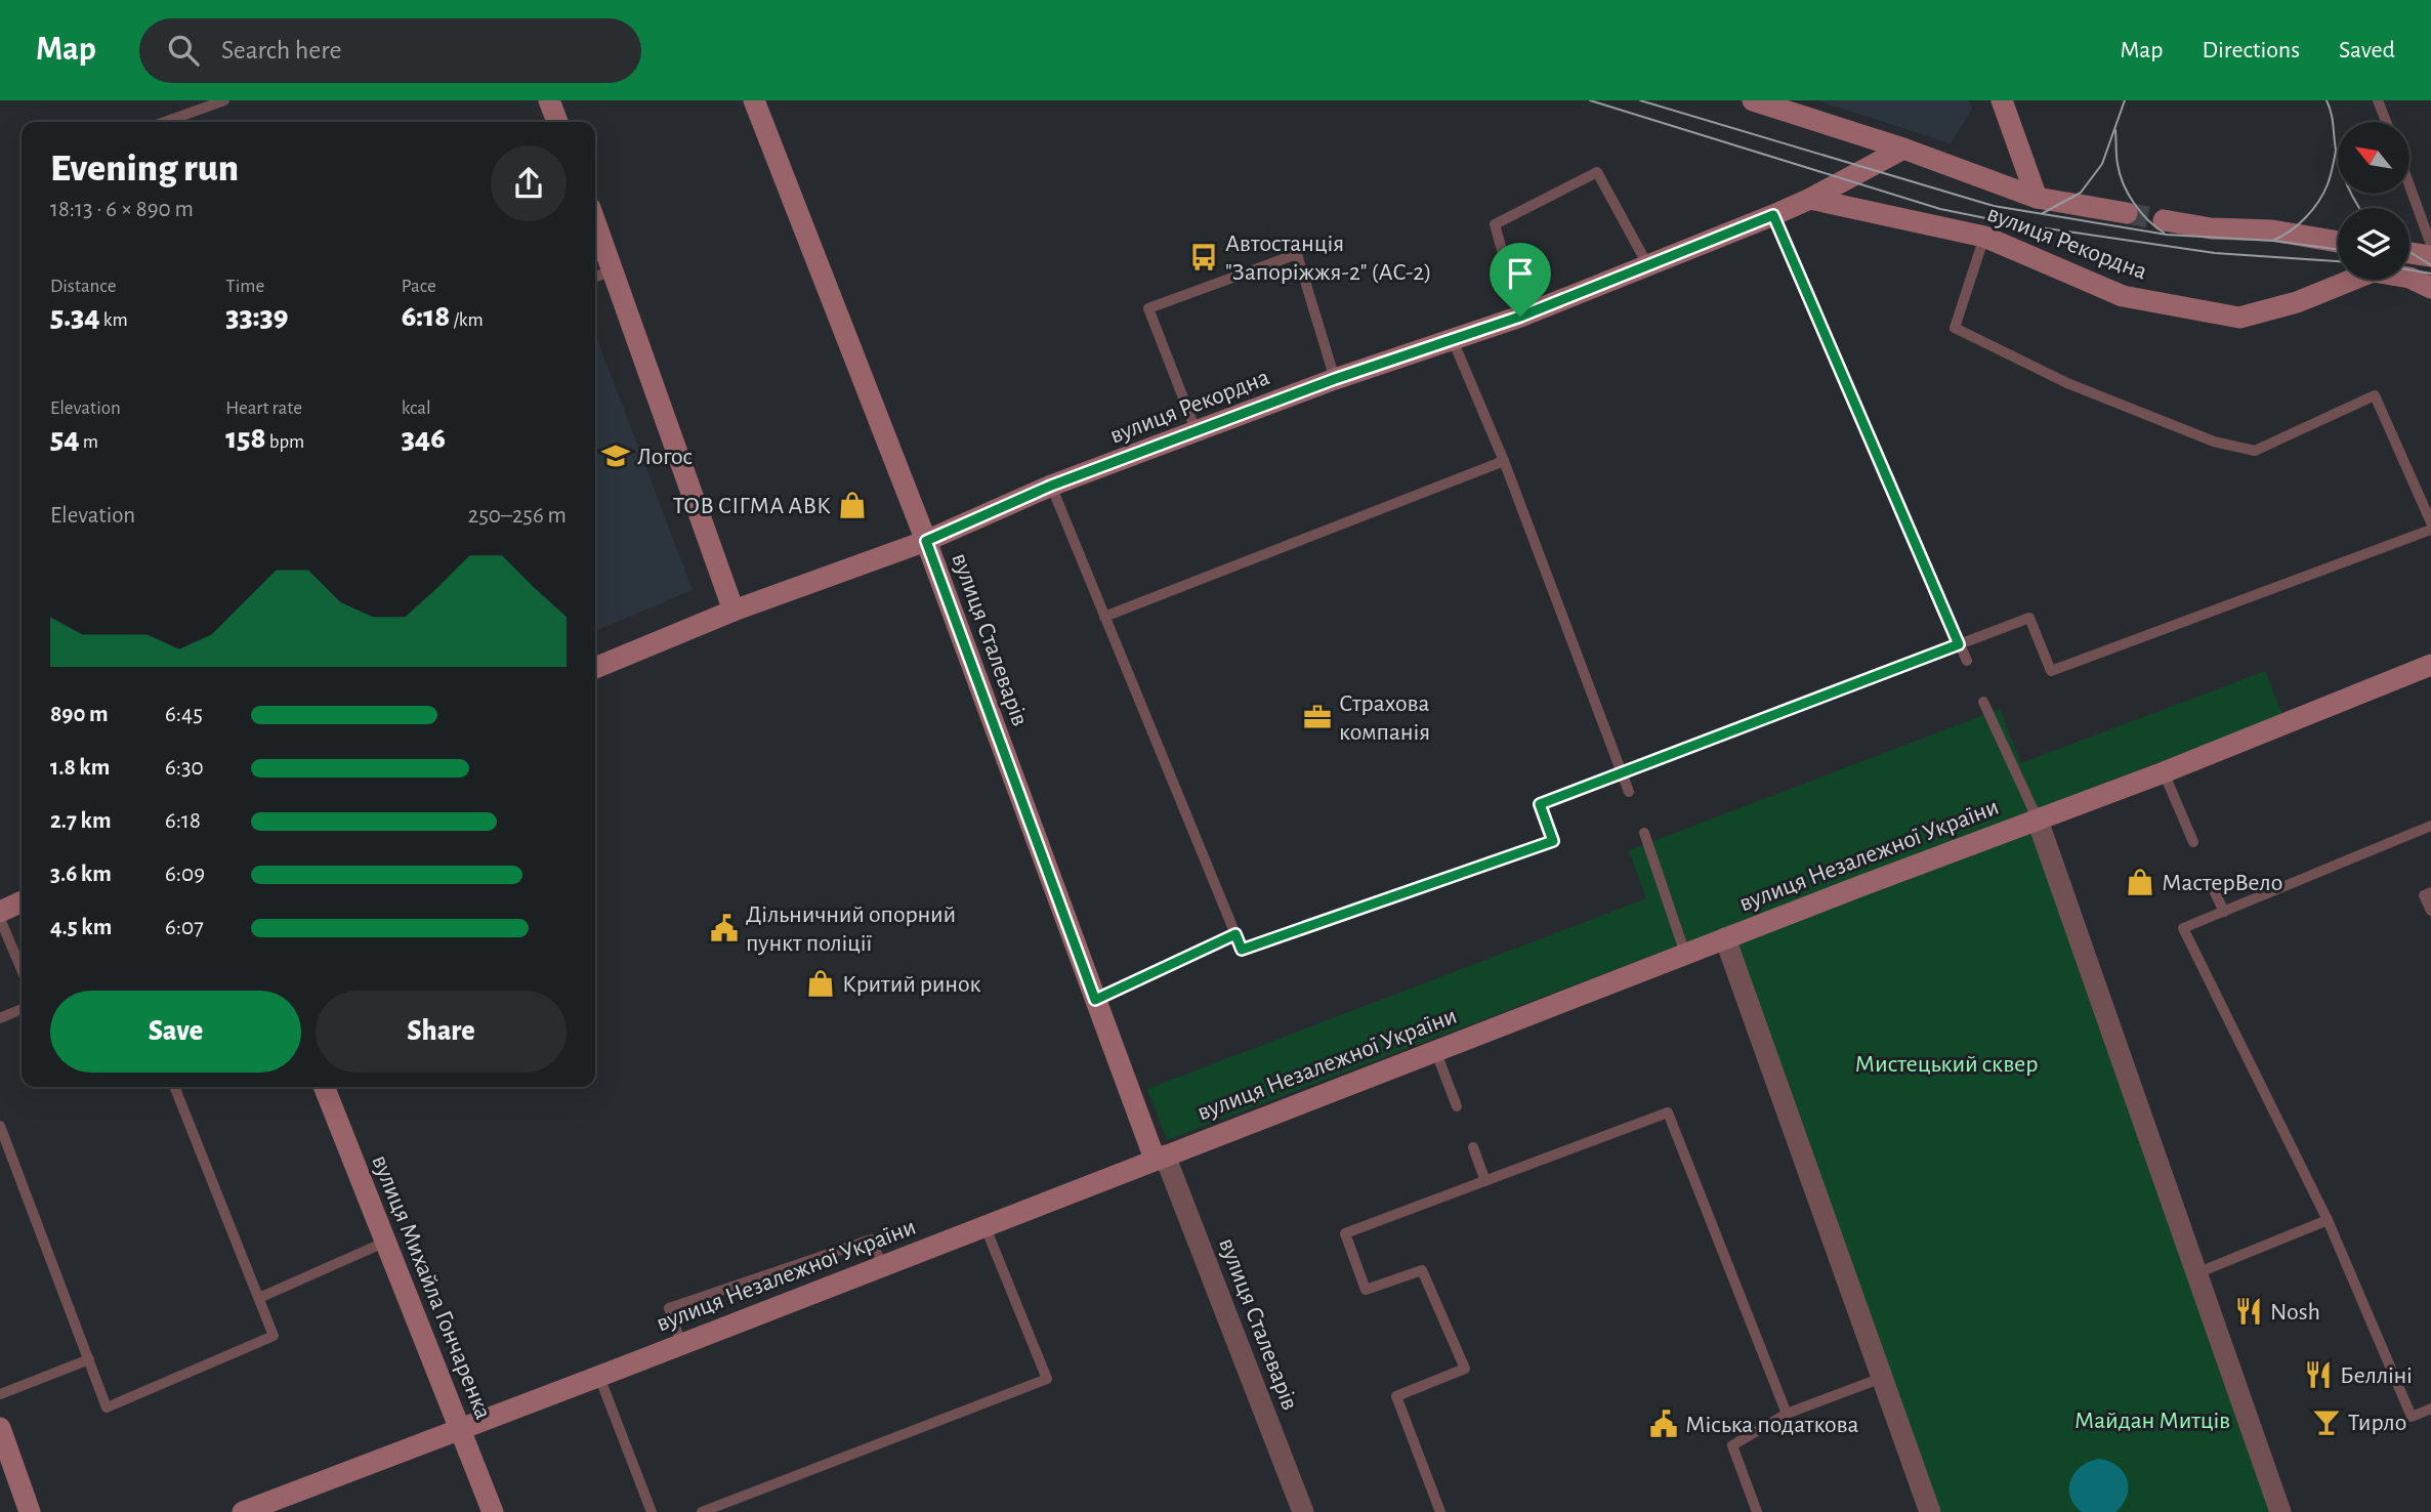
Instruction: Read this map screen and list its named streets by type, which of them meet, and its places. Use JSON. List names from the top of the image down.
{
  "streets": {
    "street": [
      "вулиця Рекордна",
      "вулиця Сталеварів",
      "вулиця Незалежної України",
      "вулиця Михайла Гончаренка"
    ]
  },
  "crossings": [
    ["вулиця Рекордна", "вулиця Сталеварів"],
    ["вулиця Сталеварів", "вулиця Незалежної України"],
    ["вулиця Незалежної України", "вулиця Михайла Гончаренка"]
  ],
  "parks": ["Мистецький сквер", "Майдан Митців"],
  "places": {
    "bus stop": ["Автостанція \"Запоріжжя-2\" (АС-2)"],
    "school or university": ["Логос"],
    "shop": ["ТОВ СІГМА АВК", "МастерВело", "Критий ринок"],
    "office": ["Страхова компанія"],
    "public building": ["Дільничний опорний пункт поліції", "Міська податкова"],
    "restaurant": ["Nosh", "Белліні"],
    "bar": ["Тирло"]
  },
  "north": "top left",
  "page": {
    "header": "Map",
    "search": "Search here",
    "nav": ["Map", "Directions", "Saved"],
    "heading": ["Evening run", "18:13 · 6 × 890 m"],
    "stats": [
      ["Distance", "5.34 km"],
      ["Time", "33:39"],
      ["Pace", "6:18 /km"],
      ["Elevation", "54 m"],
      ["Heart rate", "158 bpm"],
      ["kcal", "346"]
    ],
    "chart": ["Elevation", "250–256 m"],
    "list": [
      {
        "name": "890 m",
        "note": "6:45"
      },
      {
        "name": "1.8 km",
        "note": "6:30"
      },
      {
        "name": "2.7 km",
        "note": "6:18"
      },
      {
        "name": "3.6 km",
        "note": "6:09"
      },
      {
        "name": "4.5 km",
        "note": "6:07"
      }
    ],
    "buttons": ["Save", "Share"]
  }
}
